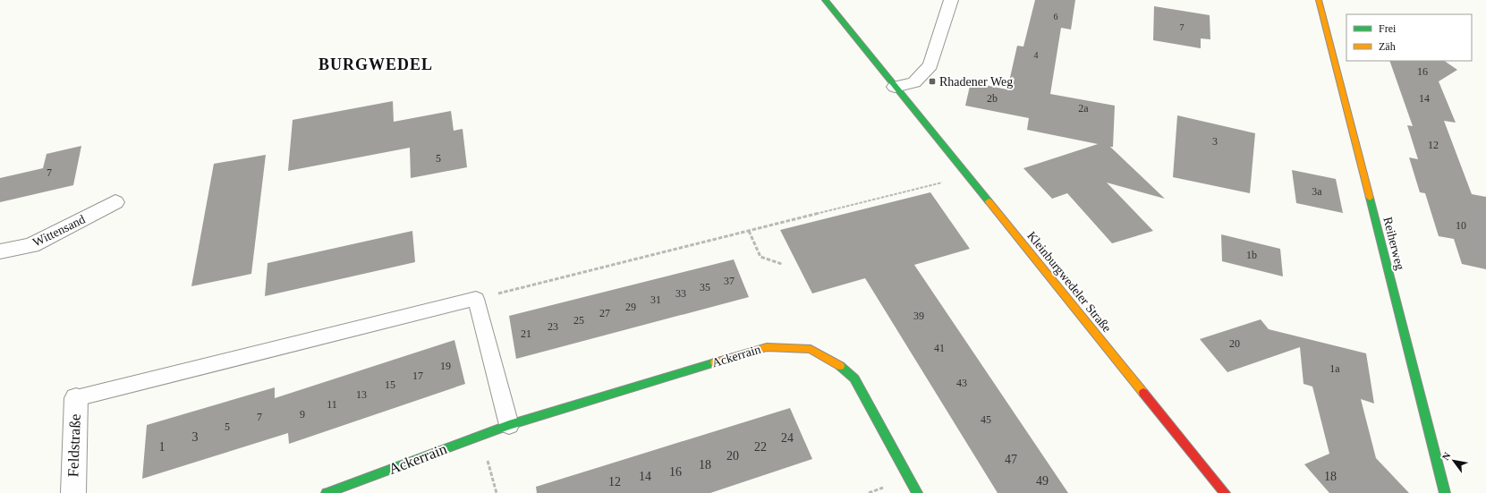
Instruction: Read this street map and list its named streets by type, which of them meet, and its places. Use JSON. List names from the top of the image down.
{
  "streets": {
    "street": [
      "Wittensand",
      "Reiherweg",
      "Kleinburgwedeler Straße",
      "Ackerrain",
      "Feldstraße"
    ]
  },
  "districts": ["BURGWEDEL"],
  "places": {
    "transit": ["Rhadener Weg"]
  },
  "house_numbers": [
    "6",
    "7",
    "4",
    "16",
    "2b",
    "14",
    "2a",
    "3",
    "12",
    "5",
    "7",
    "3a",
    "10",
    "1b",
    "37",
    "35",
    "33",
    "31",
    "29",
    "27",
    "39",
    "25",
    "23",
    "21",
    "20",
    "41",
    "19",
    "1a",
    "17",
    "43",
    "15",
    "13",
    "11",
    "9",
    "7",
    "45",
    "5",
    "3",
    "24",
    "1",
    "22",
    "20",
    "47",
    "18",
    "16",
    "14",
    "18",
    "49",
    "12"
  ],
  "legend": ["Frei", "Zäh"],
  "north": "top left"
}
